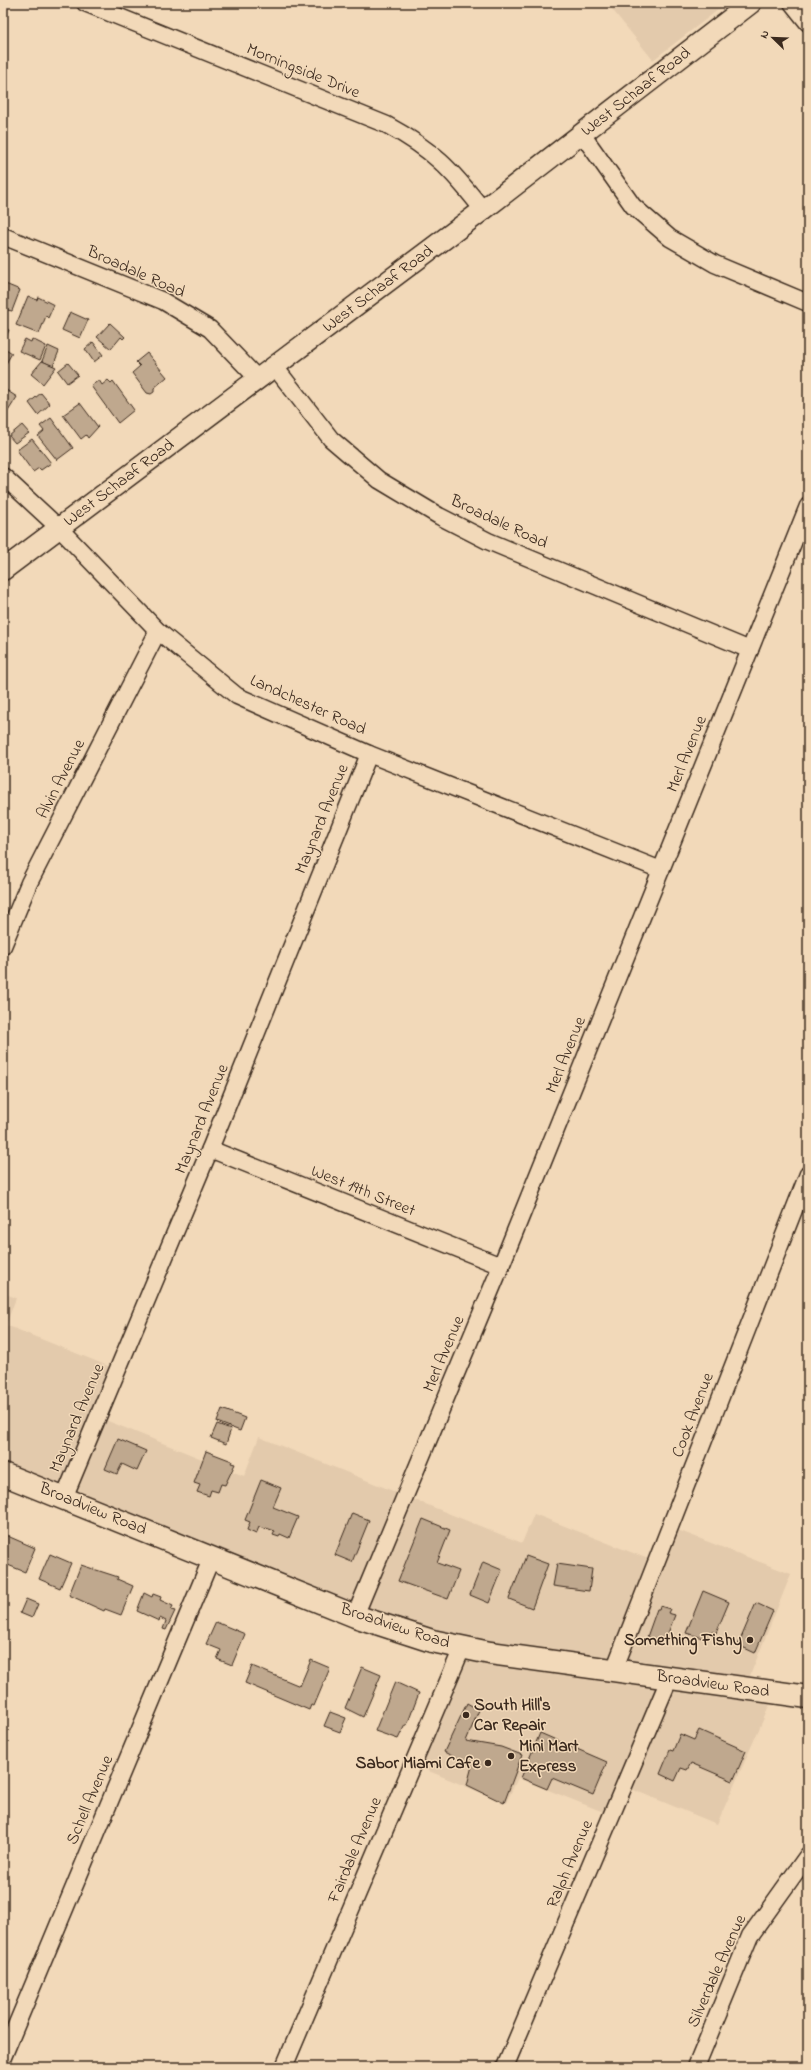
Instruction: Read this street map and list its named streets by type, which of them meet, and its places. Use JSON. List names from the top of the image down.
{
  "streets": {
    "main road": ["Broadview Road"],
    "street": [
      "Morningside Drive",
      "West Schaaf Road",
      "Broadale Road",
      "Landchester Road",
      "Merl Avenue",
      "Alvin Avenue",
      "Maynard Avenue",
      "West 19th Street",
      "Cook Avenue",
      "Schell Avenue",
      "Fairdale Avenue",
      "Ralph Avenue",
      "Silverdale Avenue"
    ]
  },
  "crossings": [
    ["Morningside Drive", "West Schaaf Road"],
    ["West Schaaf Road", "Broadale Road"],
    ["West Schaaf Road", "Landchester Road"],
    ["Broadale Road", "Merl Avenue"],
    ["Landchester Road", "Merl Avenue"],
    ["Landchester Road", "Alvin Avenue"],
    ["Landchester Road", "Maynard Avenue"],
    ["Merl Avenue", "West 19th Street"],
    ["Merl Avenue", "Broadview Road"],
    ["Maynard Avenue", "West 19th Street"],
    ["Maynard Avenue", "Broadview Road"],
    ["Cook Avenue", "Broadview Road"],
    ["Broadview Road", "Schell Avenue"],
    ["Broadview Road", "Fairdale Avenue"],
    ["Broadview Road", "Ralph Avenue"]
  ],
  "places": [
    "Something Fishy",
    "South Hill's Car Repair",
    "Mini Mart Express",
    "Sabor Miami Cafe"
  ],
  "north": "top left"
}
